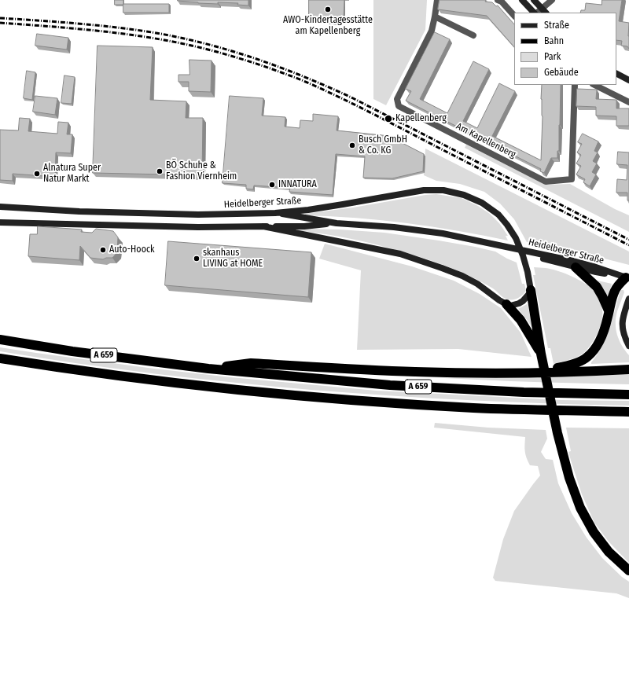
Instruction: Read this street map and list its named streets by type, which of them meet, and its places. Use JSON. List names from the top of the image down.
{
  "streets": {
    "highway": ["A 659"],
    "street": ["Am Kapellenberg", "Heidelberger Straße"]
  },
  "places": [
    "AWO-Kindertagesstätte am Kapellenberg",
    "Kapellenberg",
    "Busch GmbH & Co. KG",
    "BÖ Schuhe & Fashion Viernheim",
    "Alnatura Super Natur Markt",
    "INNATURA",
    "Auto-Hoock",
    "skanhaus LIVING at HOME"
  ],
  "legend": [
    "Straße",
    "Bahn",
    "Park",
    "Gebäude"
  ]
}
